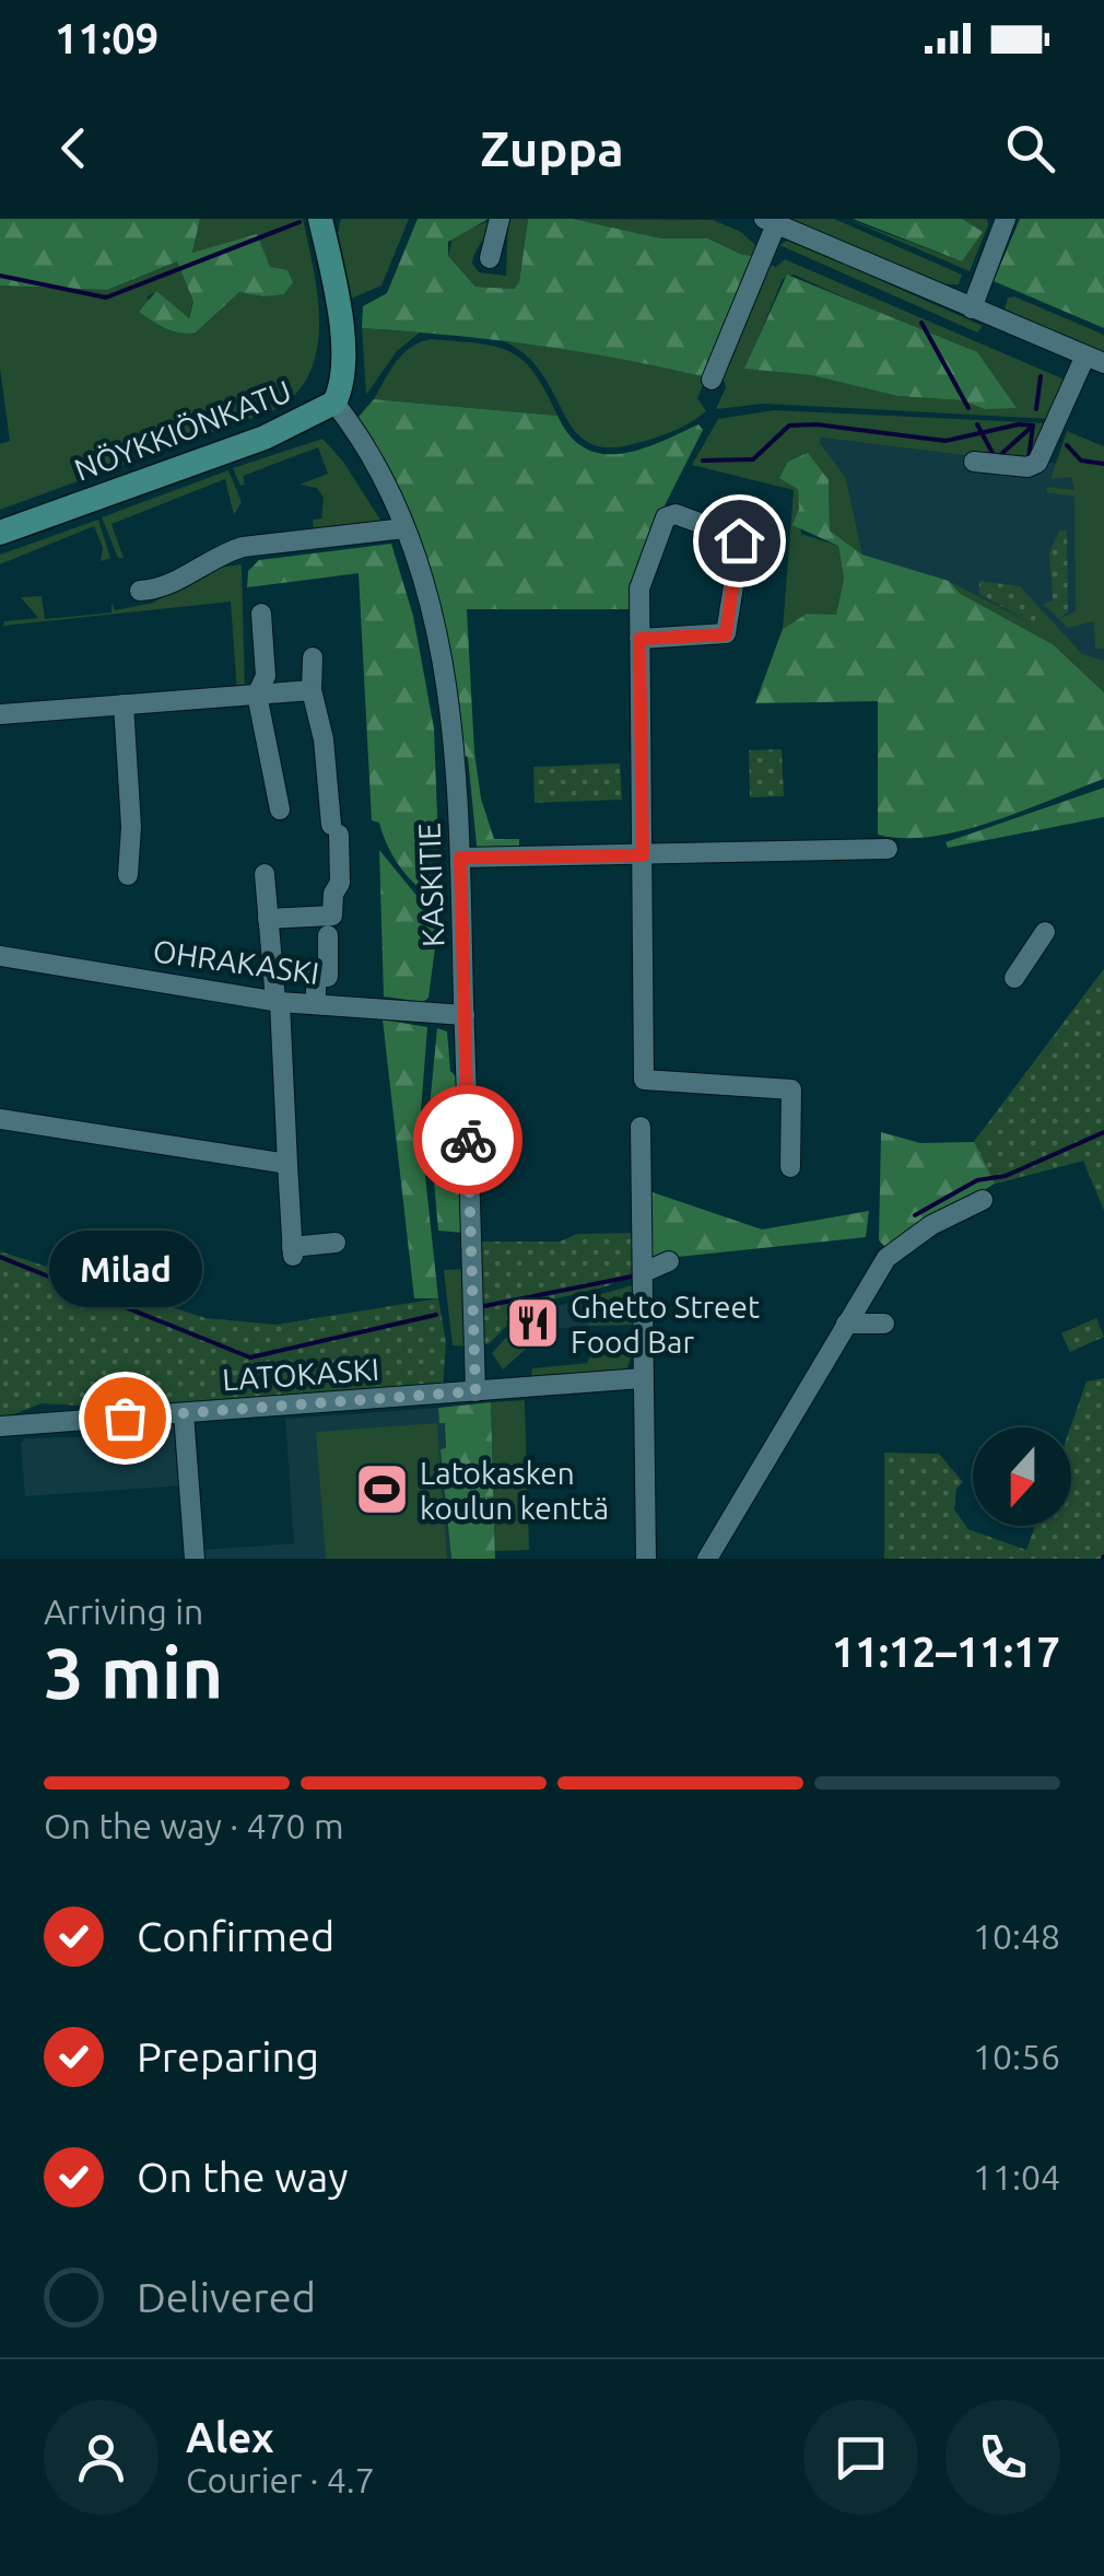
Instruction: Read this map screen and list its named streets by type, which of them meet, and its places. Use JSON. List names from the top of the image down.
{
  "streets": {
    "main road": ["NÖYKKIÖNKATU"],
    "street": ["KASKITIE", "OHRAKASKI", "LATOKASKI"]
  },
  "crossings": [
    ["NÖYKKIÖNKATU", "KASKITIE"],
    ["KASKITIE", "OHRAKASKI"],
    ["KASKITIE", "LATOKASKI"]
  ],
  "places": {
    "restaurant": ["Ghetto Street Food Bar"],
    "other": ["Milad"],
    "sports": ["Latokasken koulun kenttä"]
  },
  "north": "bottom",
  "page": {
    "status": "11:09",
    "header": "Zuppa",
    "bubble": "Milad",
    "heading": ["3 min", "Arriving in", "11:12–11:17"],
    "panel": ["Alex", "Courier · 4.7"],
    "bar": "On the way · 470 m",
    "list": [
      ["Confirmed", "10:48"],
      ["Preparing", "10:56"],
      ["On the way", "11:04"],
      "Delivered"
    ]
  }
}
